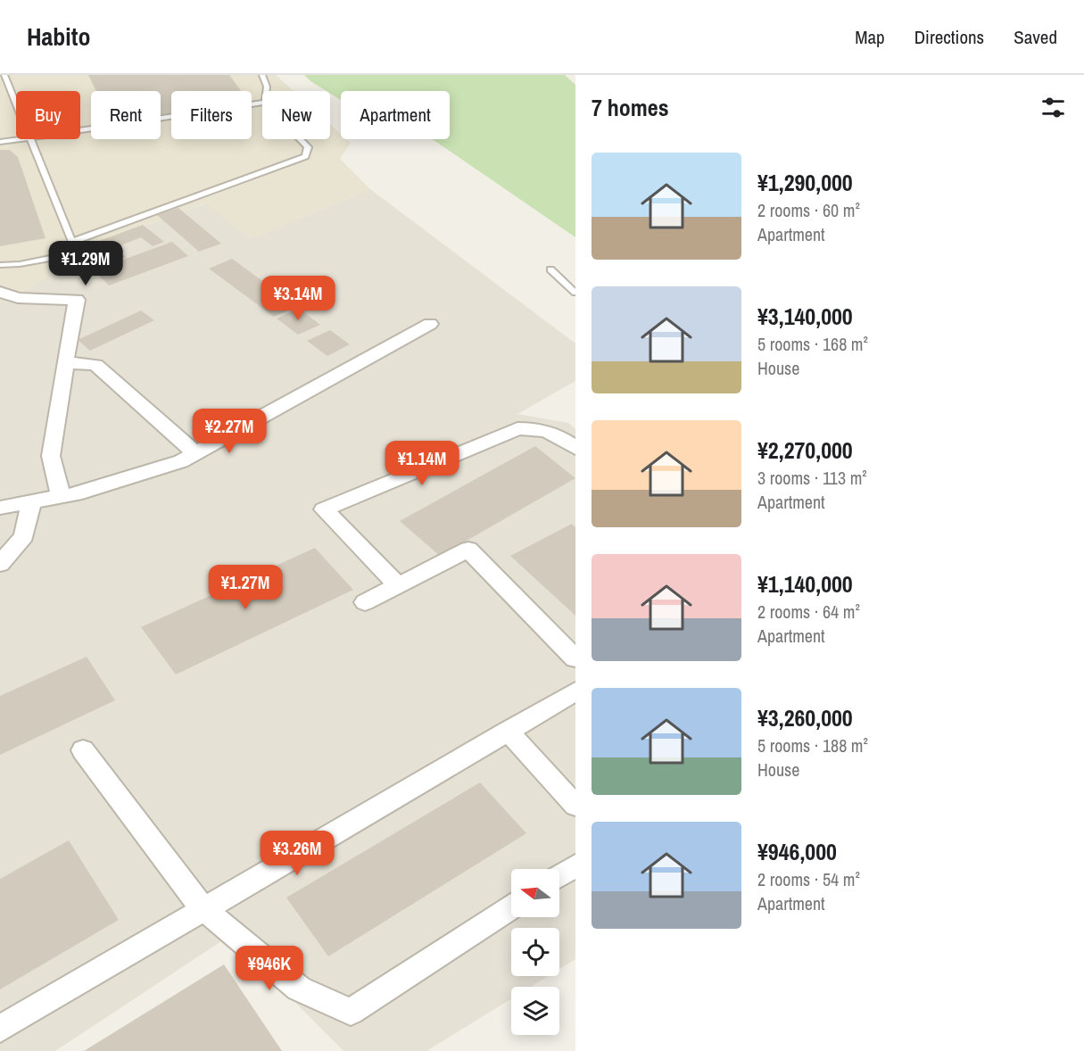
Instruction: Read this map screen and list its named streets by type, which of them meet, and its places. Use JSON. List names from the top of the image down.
{
  "north": "left",
  "page": {
    "header": "Habito",
    "nav": ["Map", "Directions", "Saved"],
    "heading": "7 homes",
    "chip": [
      "Buy",
      "Rent",
      "Filters",
      "New",
      "Apartment"
    ],
    "list": [
      {
        "name": "¥1,290,000",
        "note": "2 rooms · 60 m² · Apartment"
      },
      {
        "name": "¥3,140,000",
        "note": "5 rooms · 168 m² · House"
      },
      {
        "name": "¥2,270,000",
        "note": "3 rooms · 113 m² · Apartment"
      },
      {
        "name": "¥1,140,000",
        "note": "2 rooms · 64 m² · Apartment"
      },
      {
        "name": "¥3,260,000",
        "note": "5 rooms · 188 m² · House"
      },
      {
        "name": "¥946,000",
        "note": "2 rooms · 54 m² · Apartment"
      }
    ],
    "price": [
      "¥1.29M",
      "¥3.14M",
      "¥2.27M",
      "¥1.14M",
      "¥1.27M",
      "¥3.26M",
      "¥946K"
    ]
  }
}
